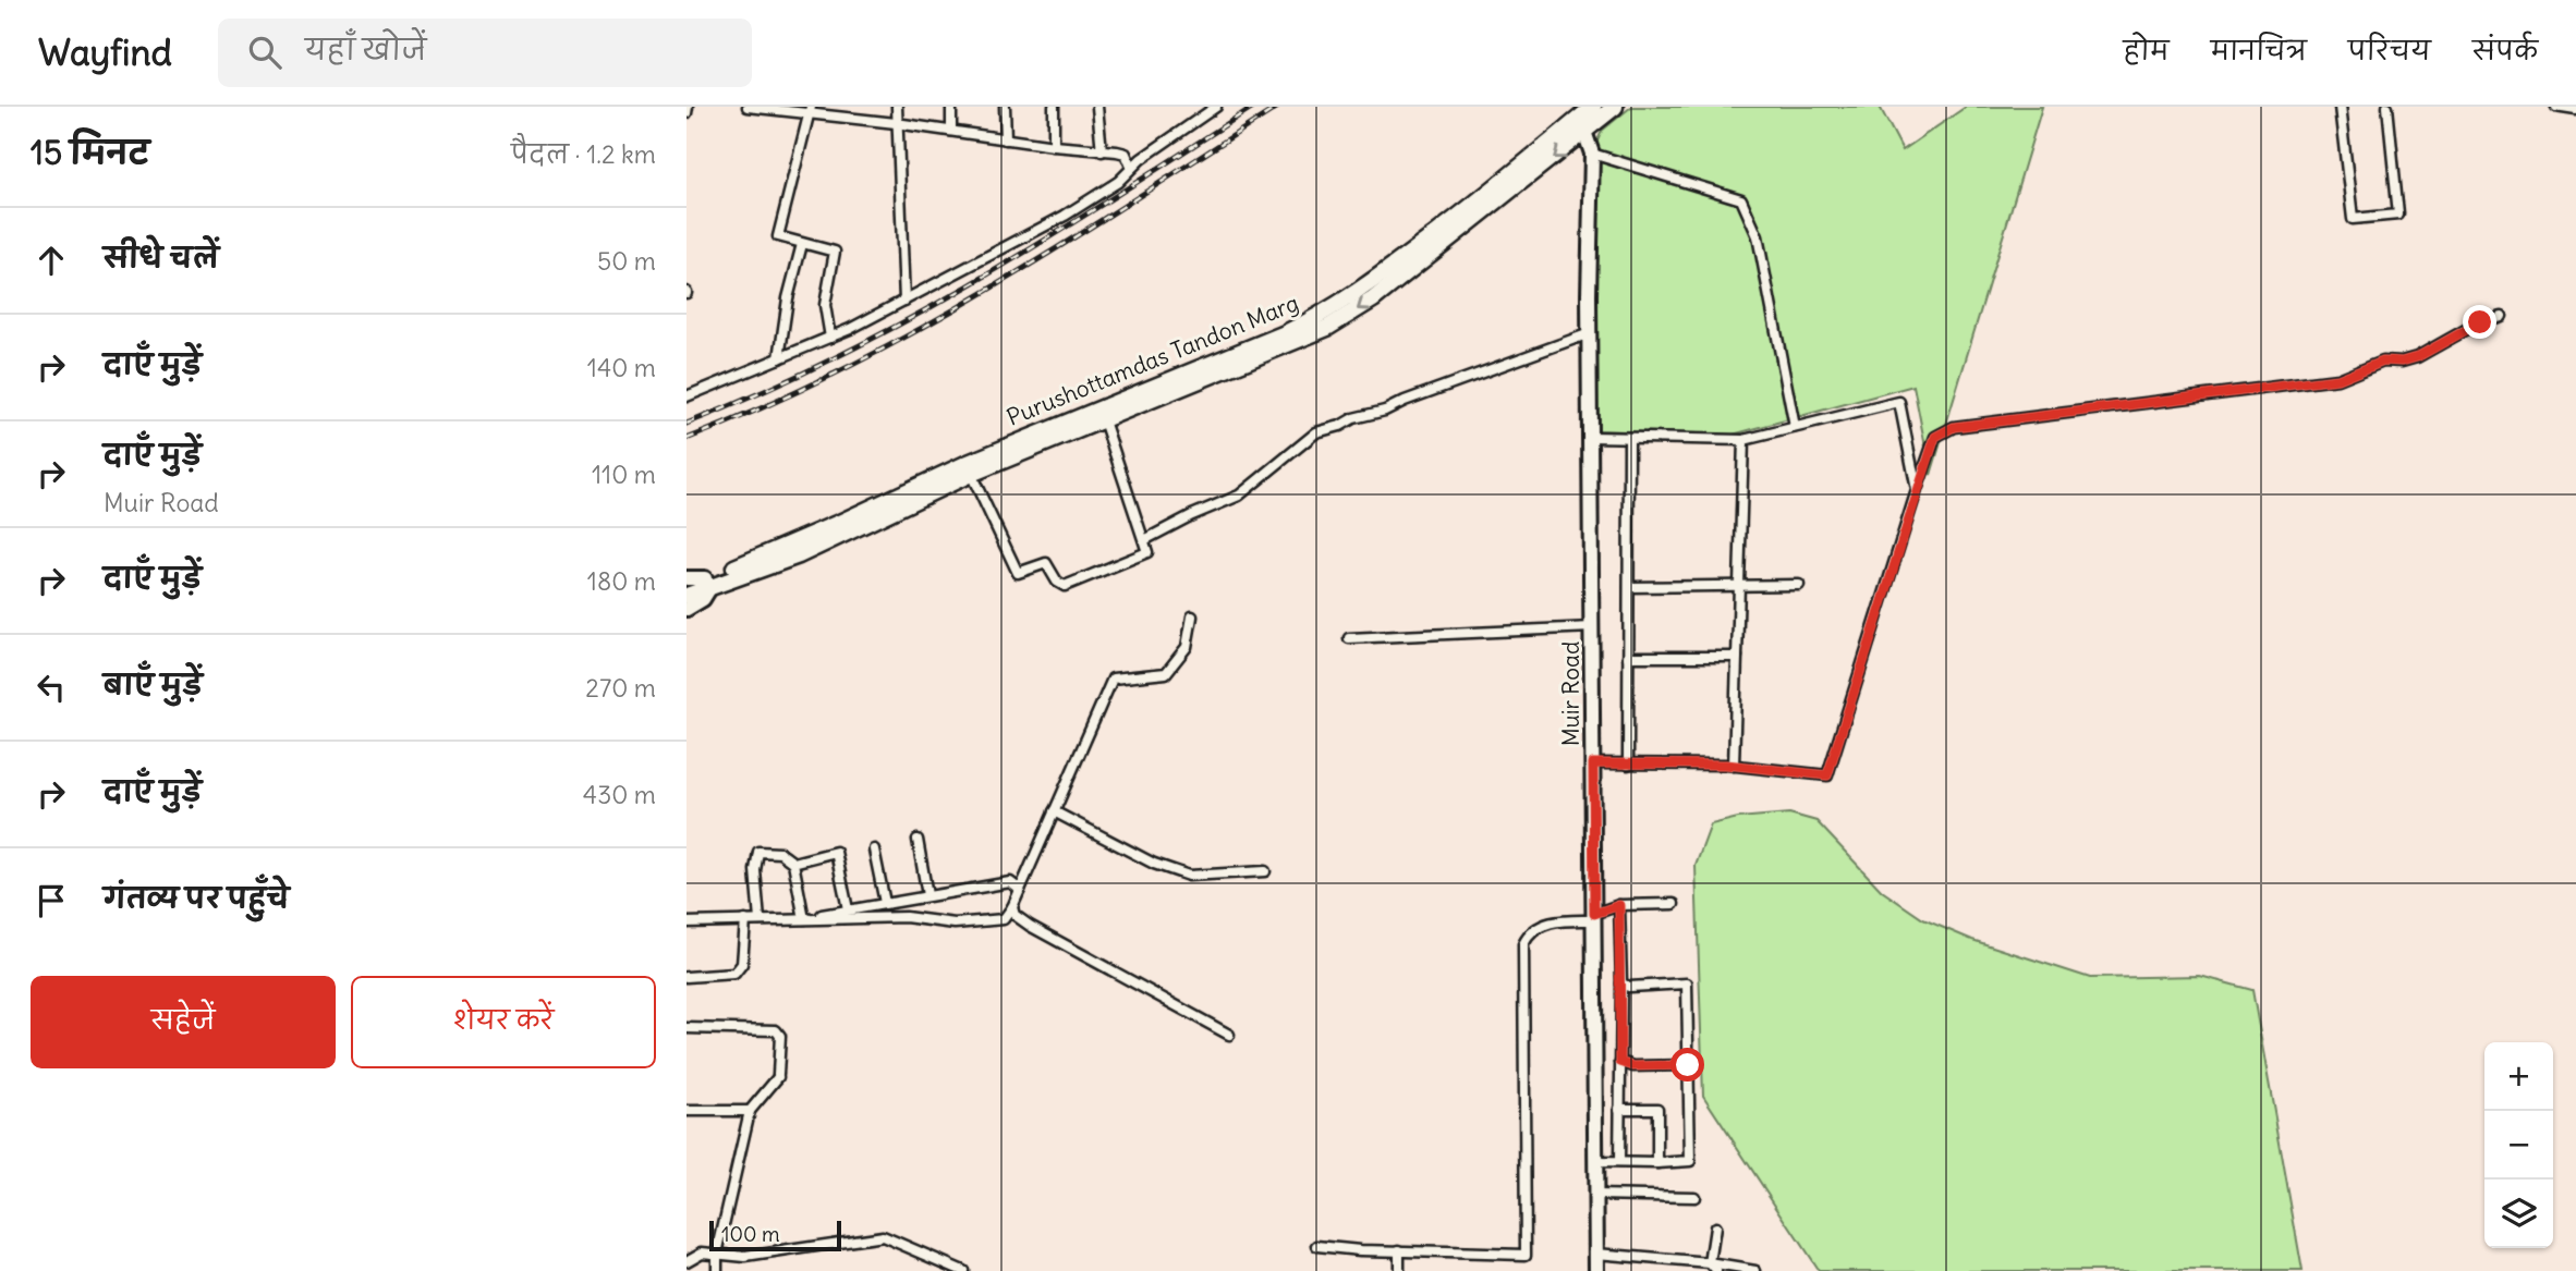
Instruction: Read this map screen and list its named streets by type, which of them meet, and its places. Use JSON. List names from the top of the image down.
{
  "streets": {
    "main road": ["Purushottamdas Tandon Marg", "Muir Road"]
  },
  "crossings": [
    ["Purushottamdas Tandon Marg", "Muir Road"]
  ],
  "scale_bar": "100 m",
  "page": {
    "header": "Wayfind",
    "search": "यहाँ खोजें",
    "nav": [
      "होम",
      "मानचित्र",
      "परिचय",
      "संपर्क"
    ],
    "heading": ["15 मिनट", "पैदल · 1.2 km"],
    "list": [
      ["सीधे चलें", "50 m"],
      ["दाएँ मुड़ें", "140 m"],
      ["दाएँ मुड़ें", "Muir Road", "110 m"],
      ["दाएँ मुड़ें", "180 m"],
      ["बाएँ मुड़ें", "270 m"],
      ["दाएँ मुड़ें", "430 m"],
      "गंतव्य पर पहुँचे"
    ],
    "buttons": ["सहेजें", "शेयर करें"],
    "map_buttons": ["+", "−"],
    "scale": "100 m"
  }
}
